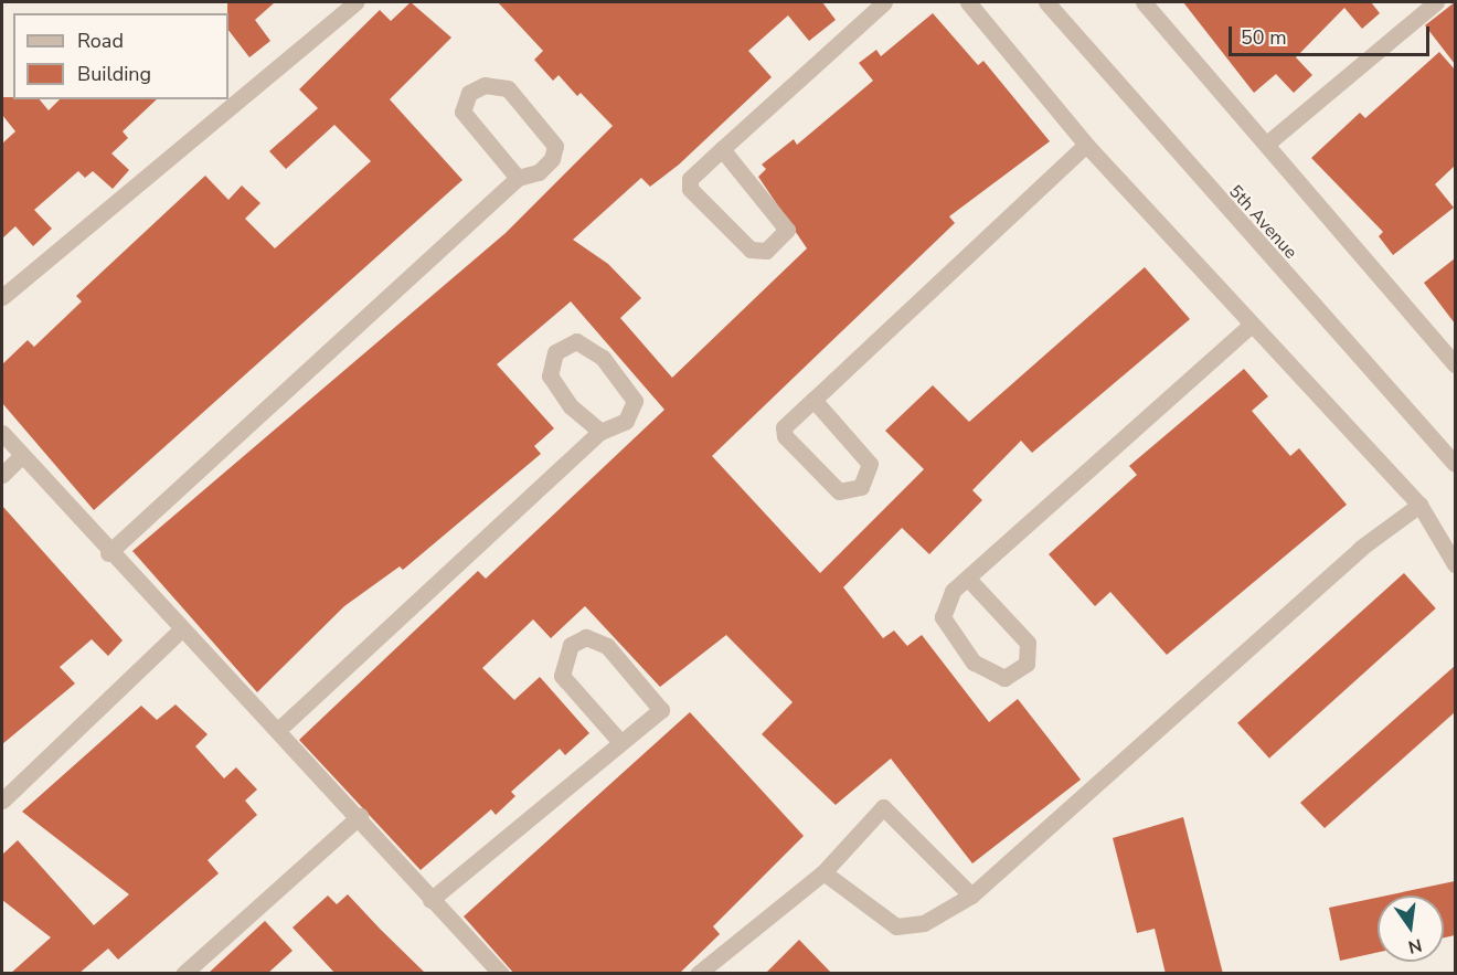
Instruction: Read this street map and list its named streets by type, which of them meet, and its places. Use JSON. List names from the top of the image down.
{
  "streets": {
    "street": ["5th Avenue"]
  },
  "legend": ["Road", "Building"],
  "scale_bar": "50 m",
  "north": "bottom"
}
